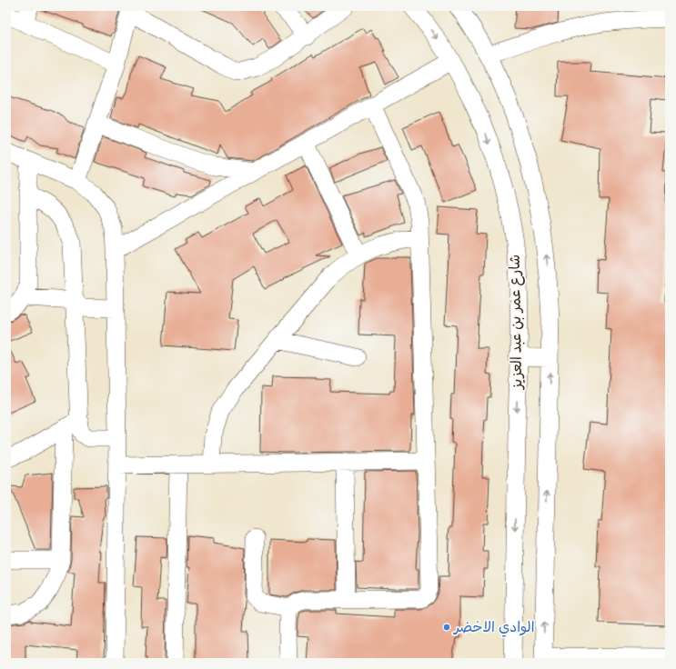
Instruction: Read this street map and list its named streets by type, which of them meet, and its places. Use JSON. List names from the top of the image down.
{
  "streets": {
    "street": ["شارع عمر بن عبد العزيز"]
  },
  "places": ["الوادي الاخضر"]
}
